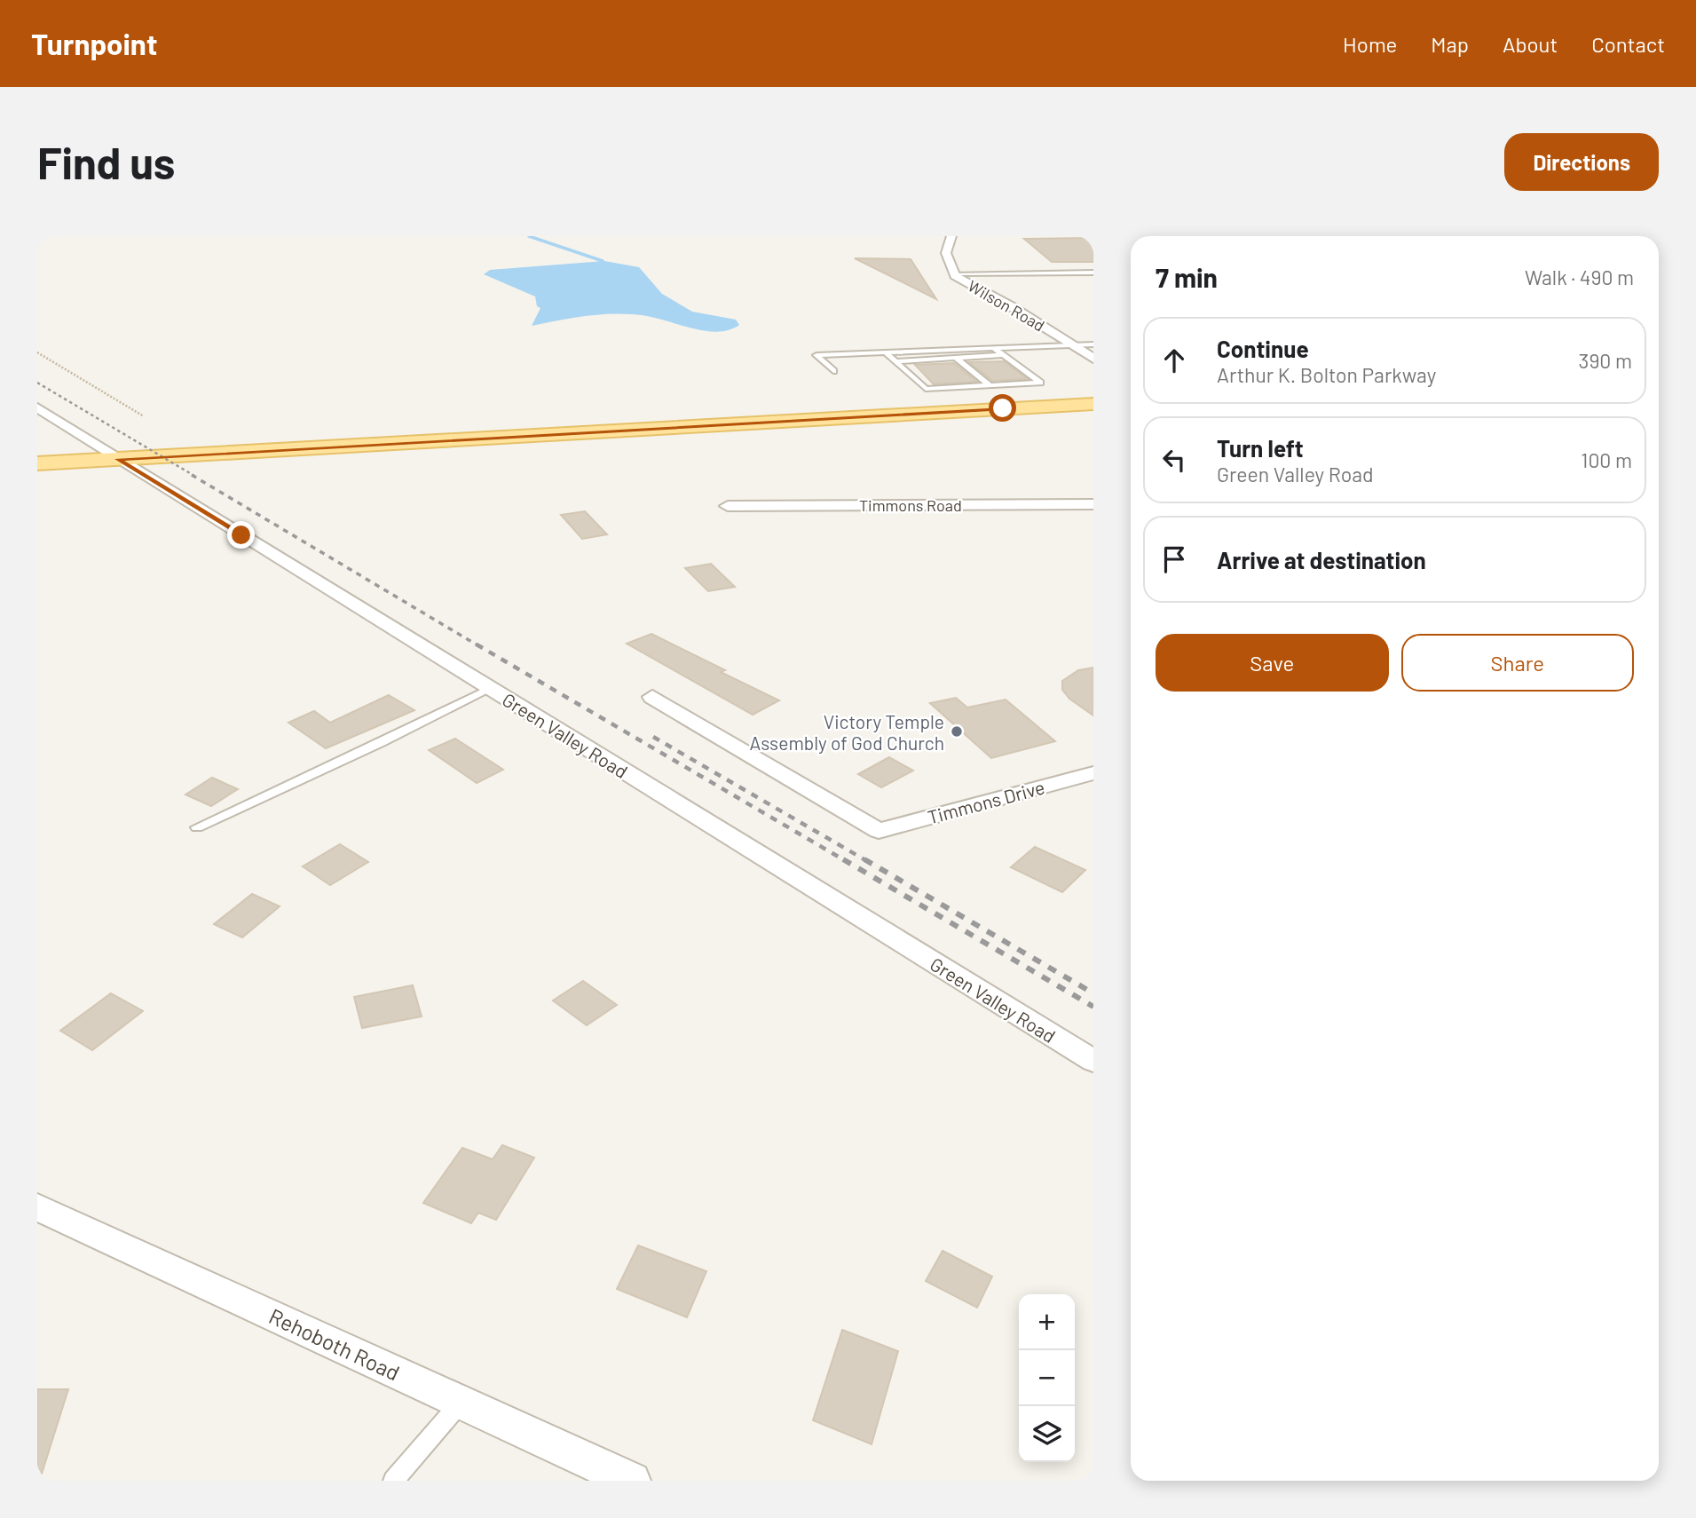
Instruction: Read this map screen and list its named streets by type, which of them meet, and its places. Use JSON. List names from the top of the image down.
{
  "streets": {
    "street": [
      "Wilson Road",
      "Timmons Road",
      "Green Valley Road",
      "Timmons Drive",
      "Rehoboth Road"
    ]
  },
  "places": ["Victory Temple Assembly of God Church"],
  "page": {
    "header": "Turnpoint",
    "nav": [
      "Home",
      "Map",
      "About",
      "Contact"
    ],
    "buttons": [
      "Directions",
      ["Save", "Share"]
    ],
    "title": "Find us",
    "heading": ["7 min", "Walk · 490 m"],
    "list": [
      ["Continue", "Arthur K. Bolton Parkway", "390 m"],
      ["Turn left", "Green Valley Road", "100 m"],
      "Arrive at destination"
    ],
    "map_buttons": ["+", "−"]
  }
}
